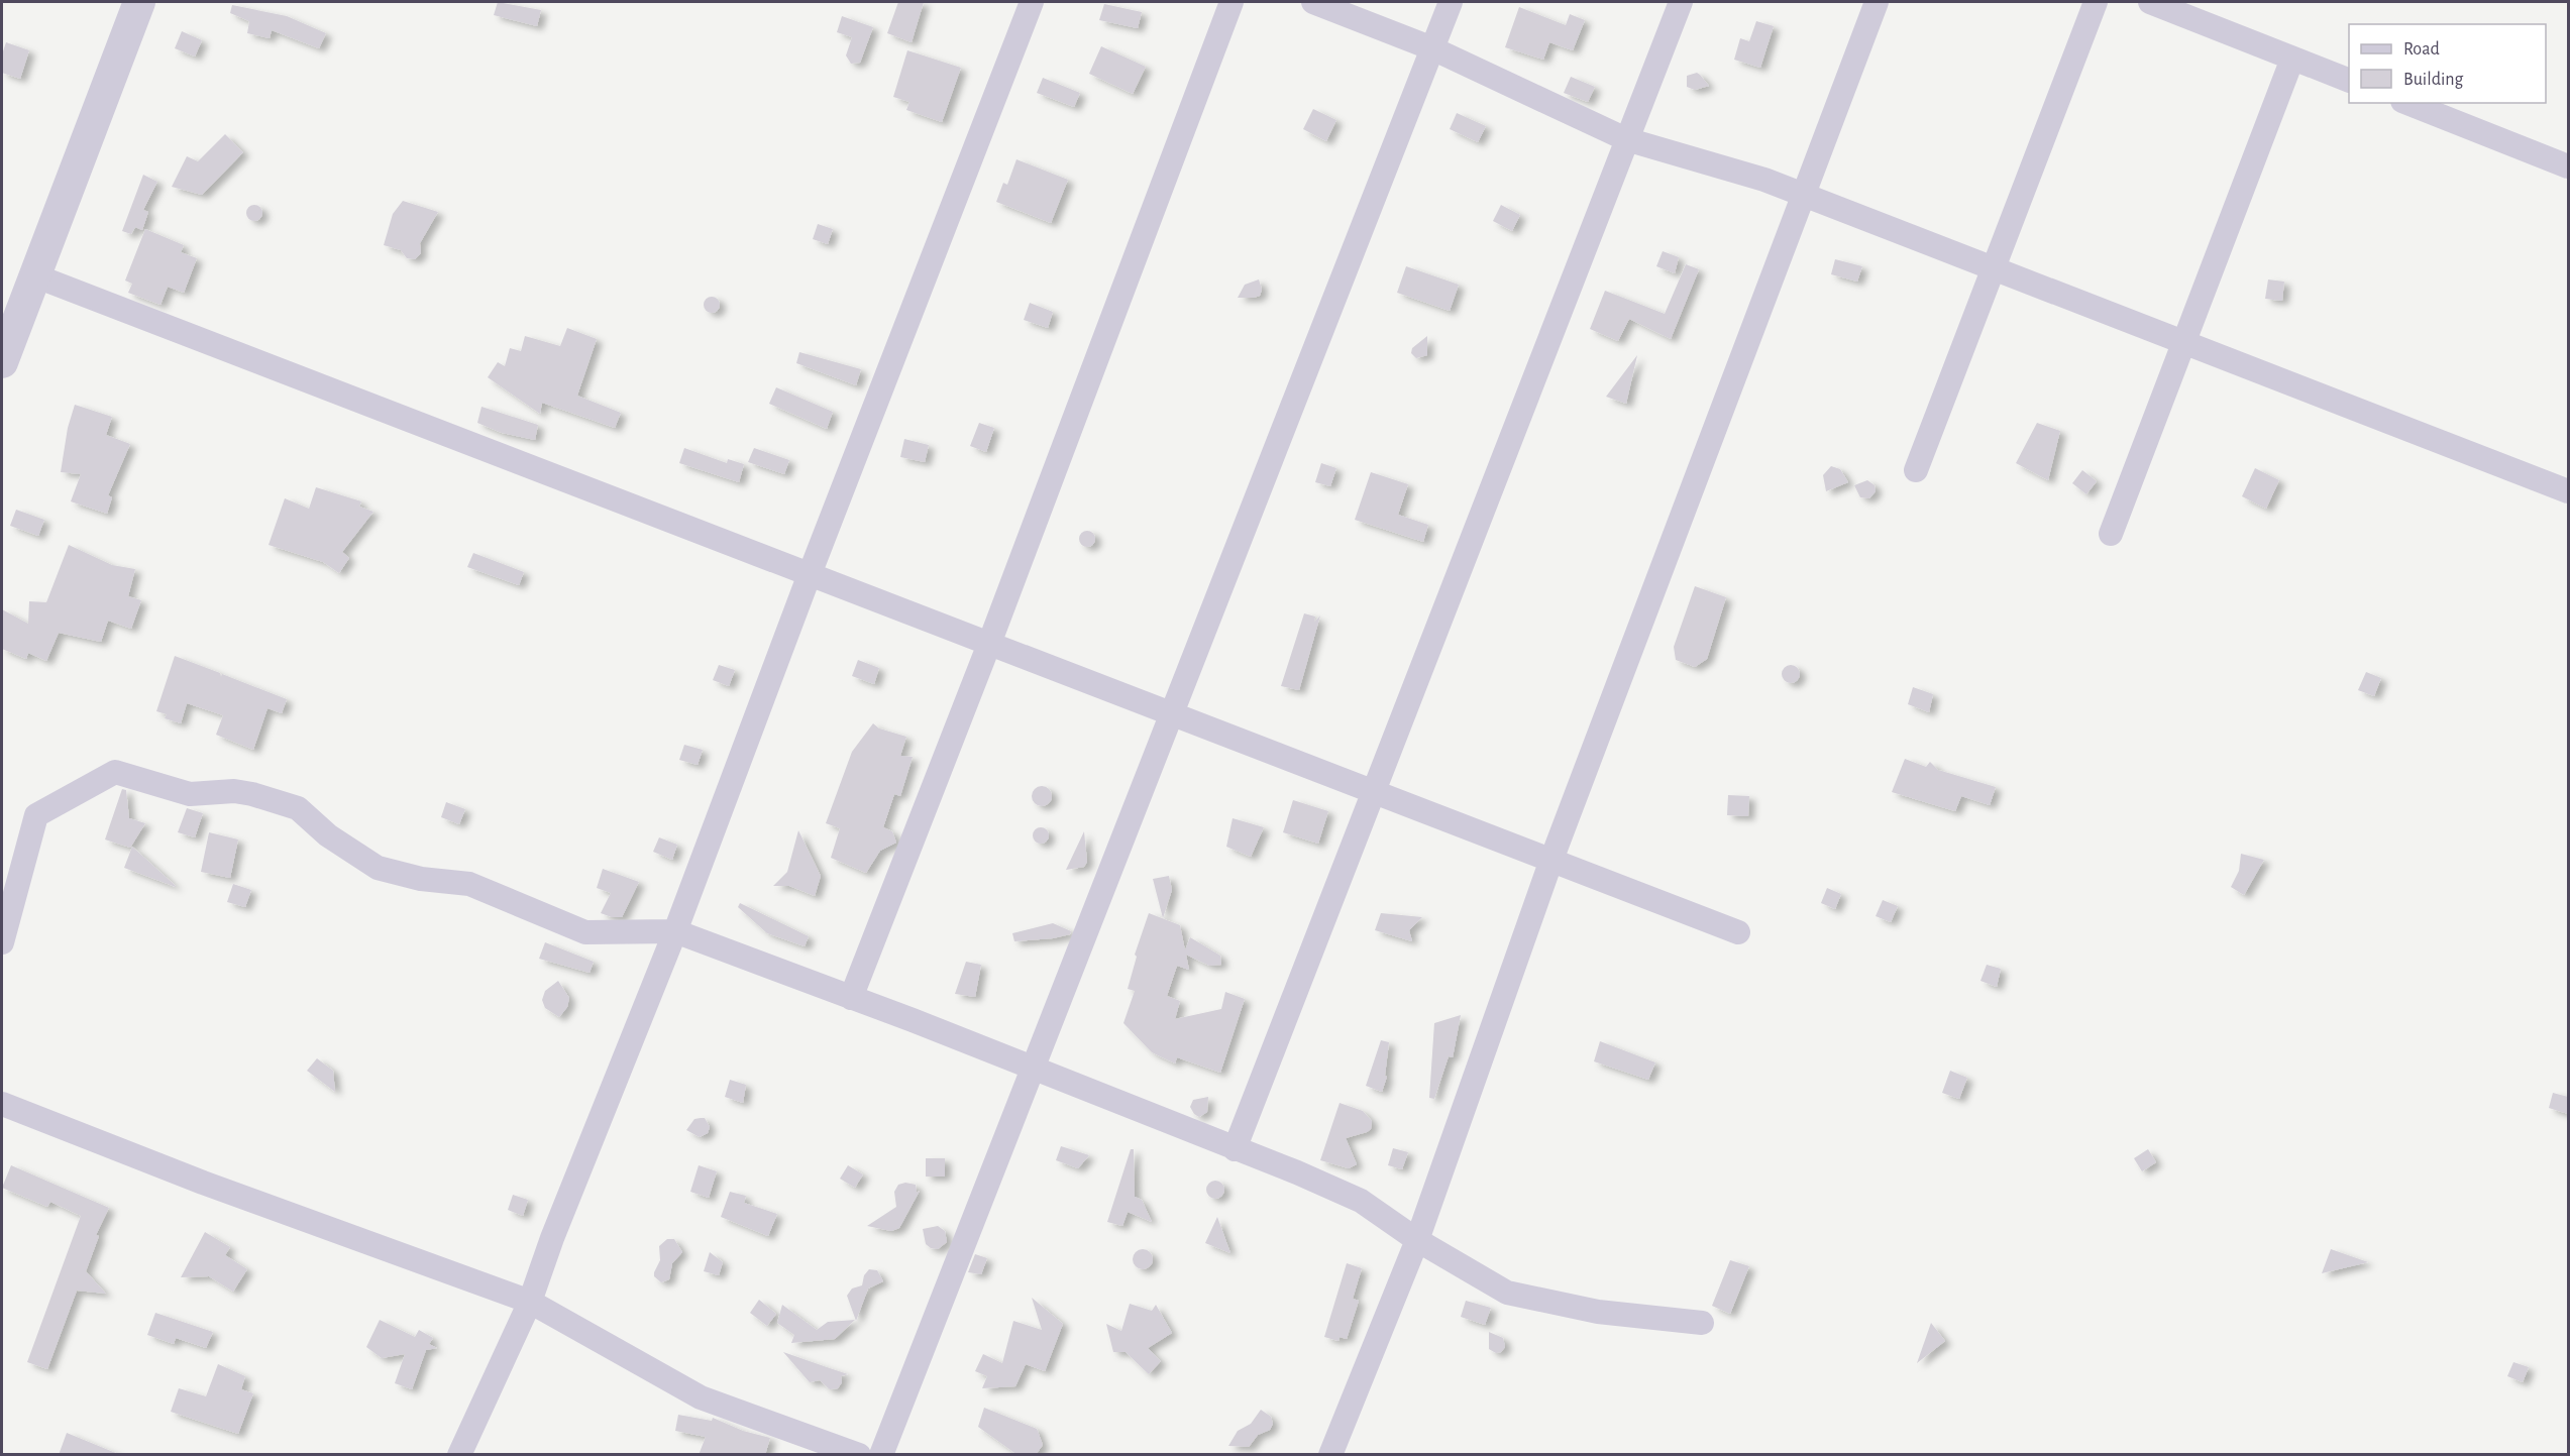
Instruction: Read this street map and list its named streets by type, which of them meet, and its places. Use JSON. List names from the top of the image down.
{
  "legend": ["Road", "Building"]
}
